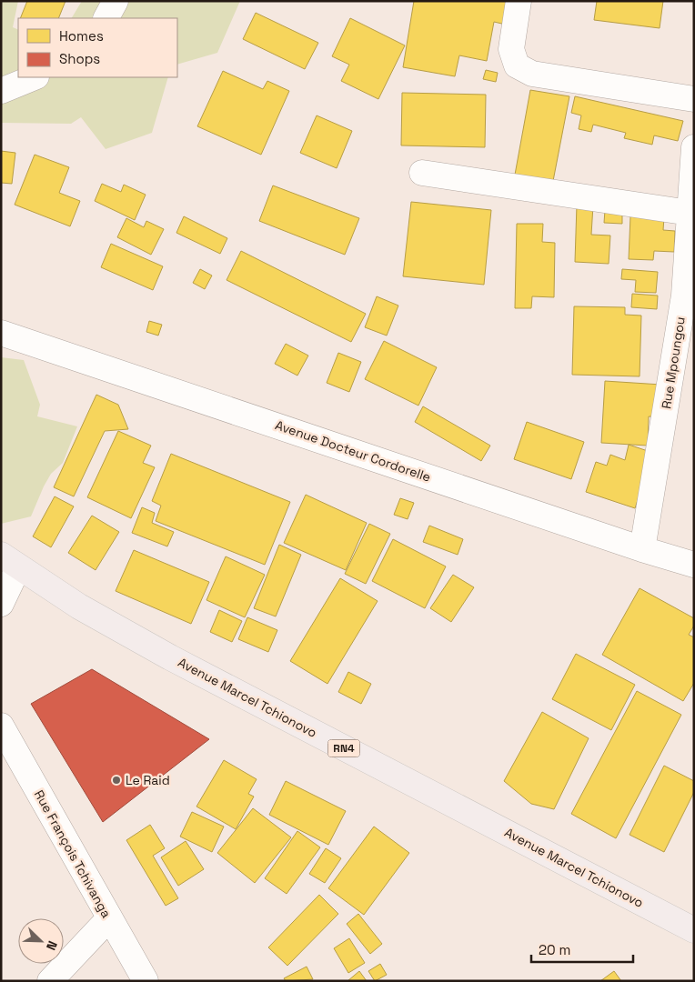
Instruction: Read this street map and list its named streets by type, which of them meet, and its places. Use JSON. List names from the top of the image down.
{
  "streets": {
    "highway": ["Avenue Marcel Tchionovo", "RN4"],
    "street": ["Rue Mpoungou", "Avenue Docteur Cordorelle", "Rue François Tchivanga"]
  },
  "crossings": [
    ["Rue Mpoungou", "Avenue Docteur Cordorelle"]
  ],
  "places": ["Le Raid"],
  "legend": ["Homes", "Shops"],
  "scale_bar": "20 m",
  "north": "bottom right"
}
